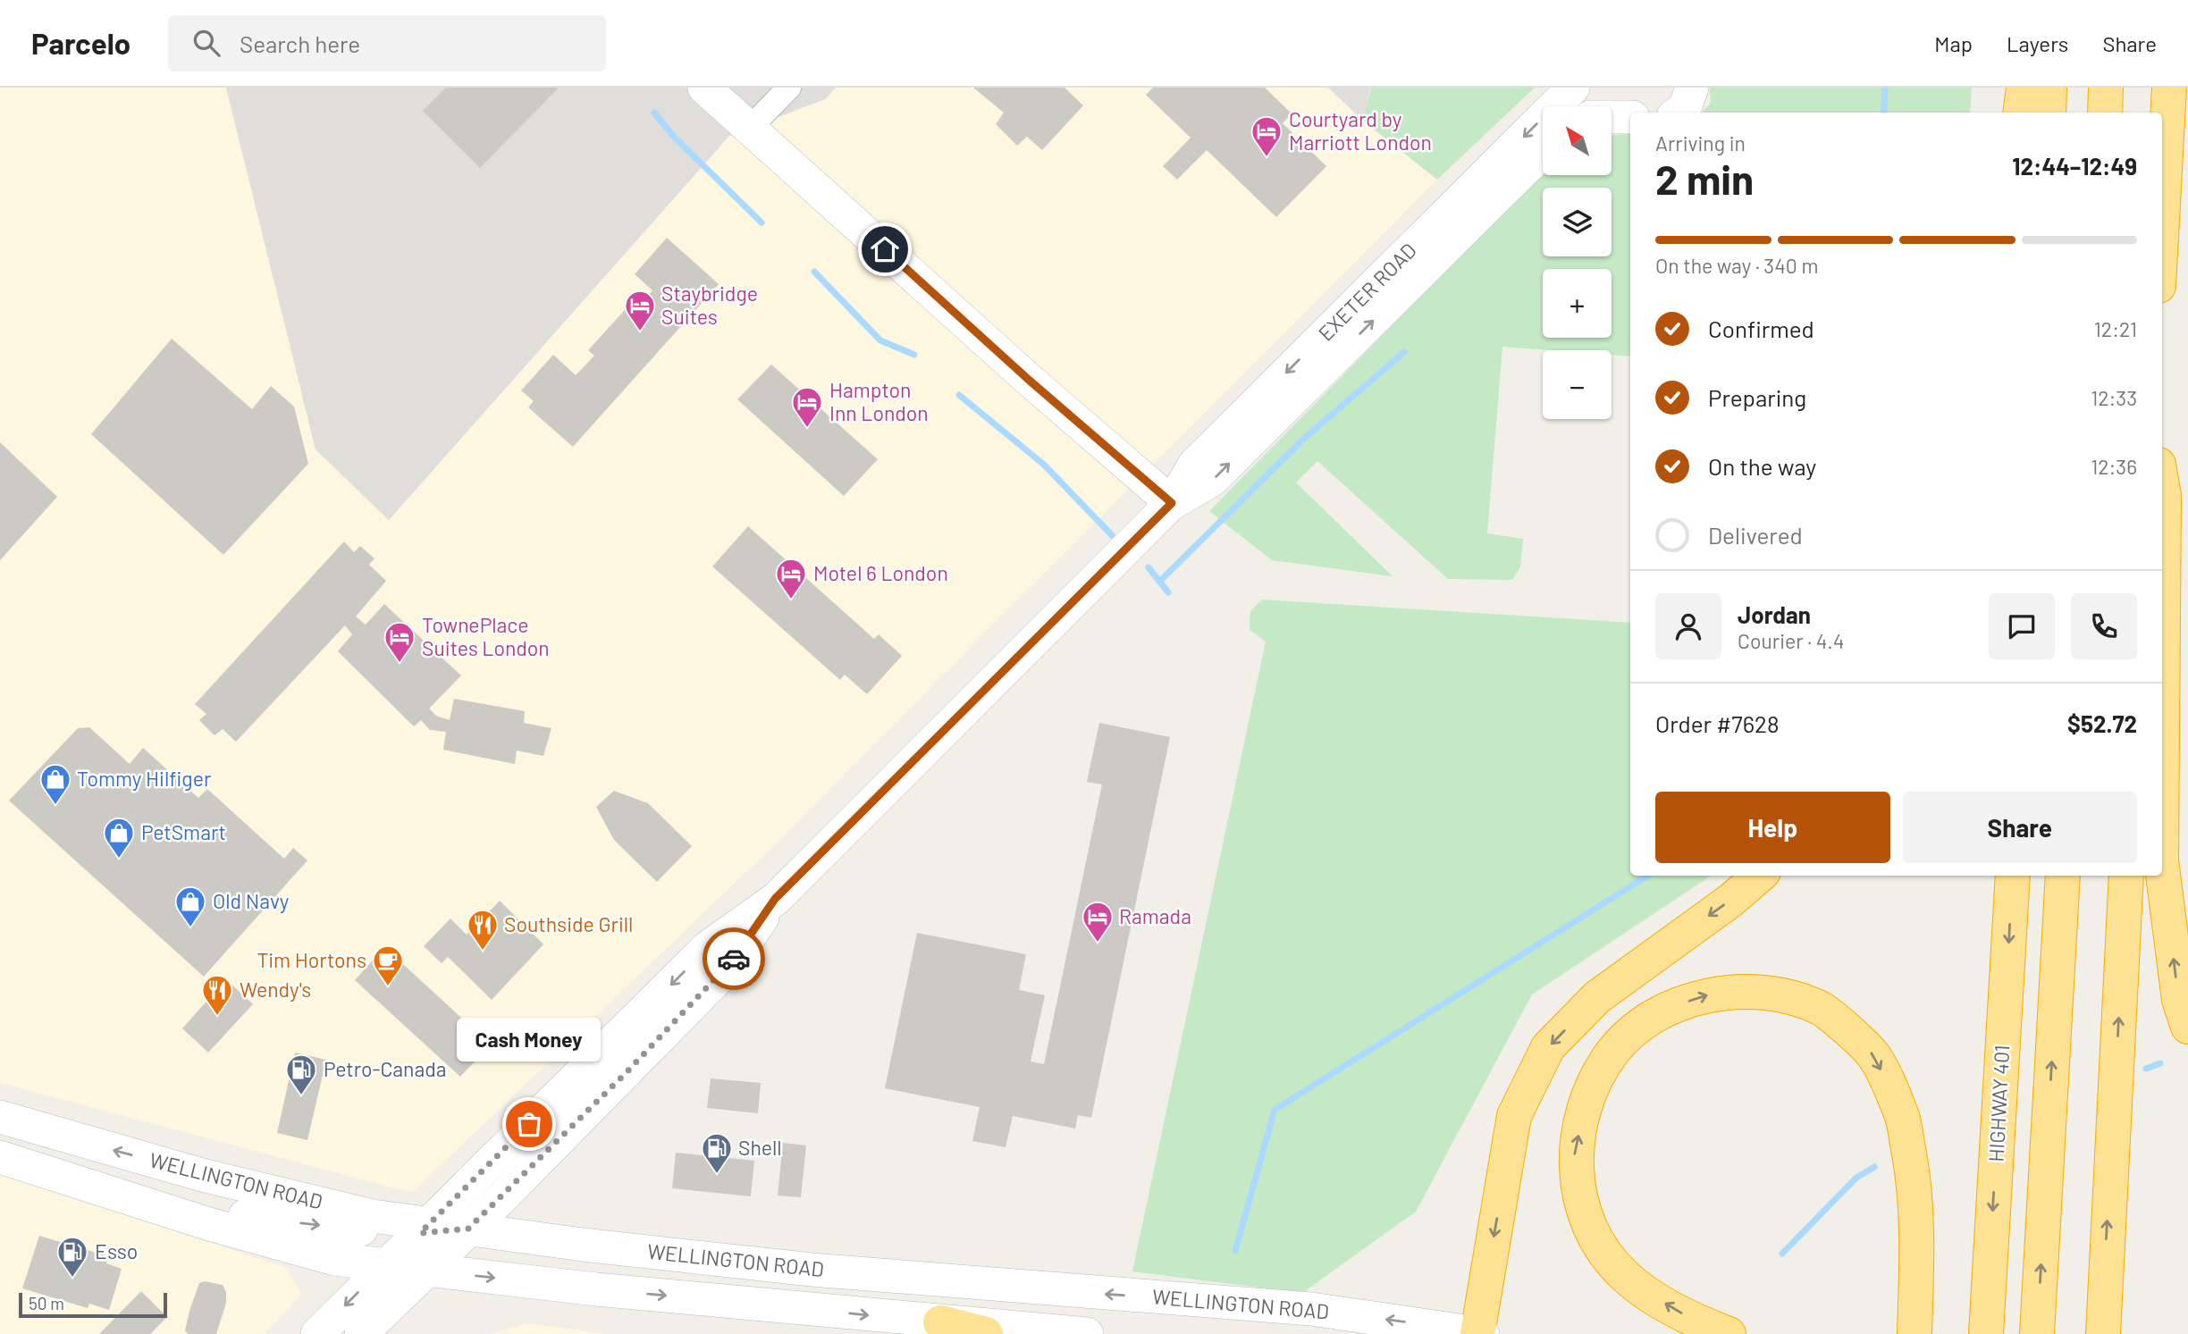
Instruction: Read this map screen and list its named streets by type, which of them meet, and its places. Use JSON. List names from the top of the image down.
{
  "streets": {
    "highway": ["HIGHWAY 401"],
    "street": ["EXETER ROAD", "WELLINGTON ROAD"]
  },
  "crossings": [
    ["EXETER ROAD", "WELLINGTON ROAD"]
  ],
  "places": {
    "hotel": [
      "Courtyard by Marriott London",
      "Staybridge Suites",
      "Hampton Inn London",
      "Motel 6 London",
      "TownePlace Suites London",
      "Ramada"
    ],
    "shop": ["Tommy Hilfiger", "PetSmart", "Old Navy"],
    "restaurant": ["Southside Grill", "Wendy's"],
    "cafe": ["Tim Hortons"],
    "fuel station": ["Petro-Canada", "Shell", "Esso"],
    "other": ["Cash Money"]
  },
  "scale_bar": "50 m",
  "north": "top left",
  "page": {
    "header": "Parcelo",
    "search": "Search here",
    "nav": ["Map", "Layers", "Share"],
    "map_buttons": ["+", "−"],
    "heading": ["2 min", "Arriving in", "12:44–12:49"],
    "panel": [
      "Jordan",
      "Courier · 4.4",
      "Order #7628",
      "$52.72"
    ],
    "bar": "On the way · 340 m",
    "list": [
      ["Confirmed", "12:21"],
      ["Preparing", "12:33"],
      ["On the way", "12:36"],
      "Delivered"
    ],
    "buttons": ["Help", "Share"],
    "bubble": "Cash Money",
    "scale": "50 m"
  }
}
